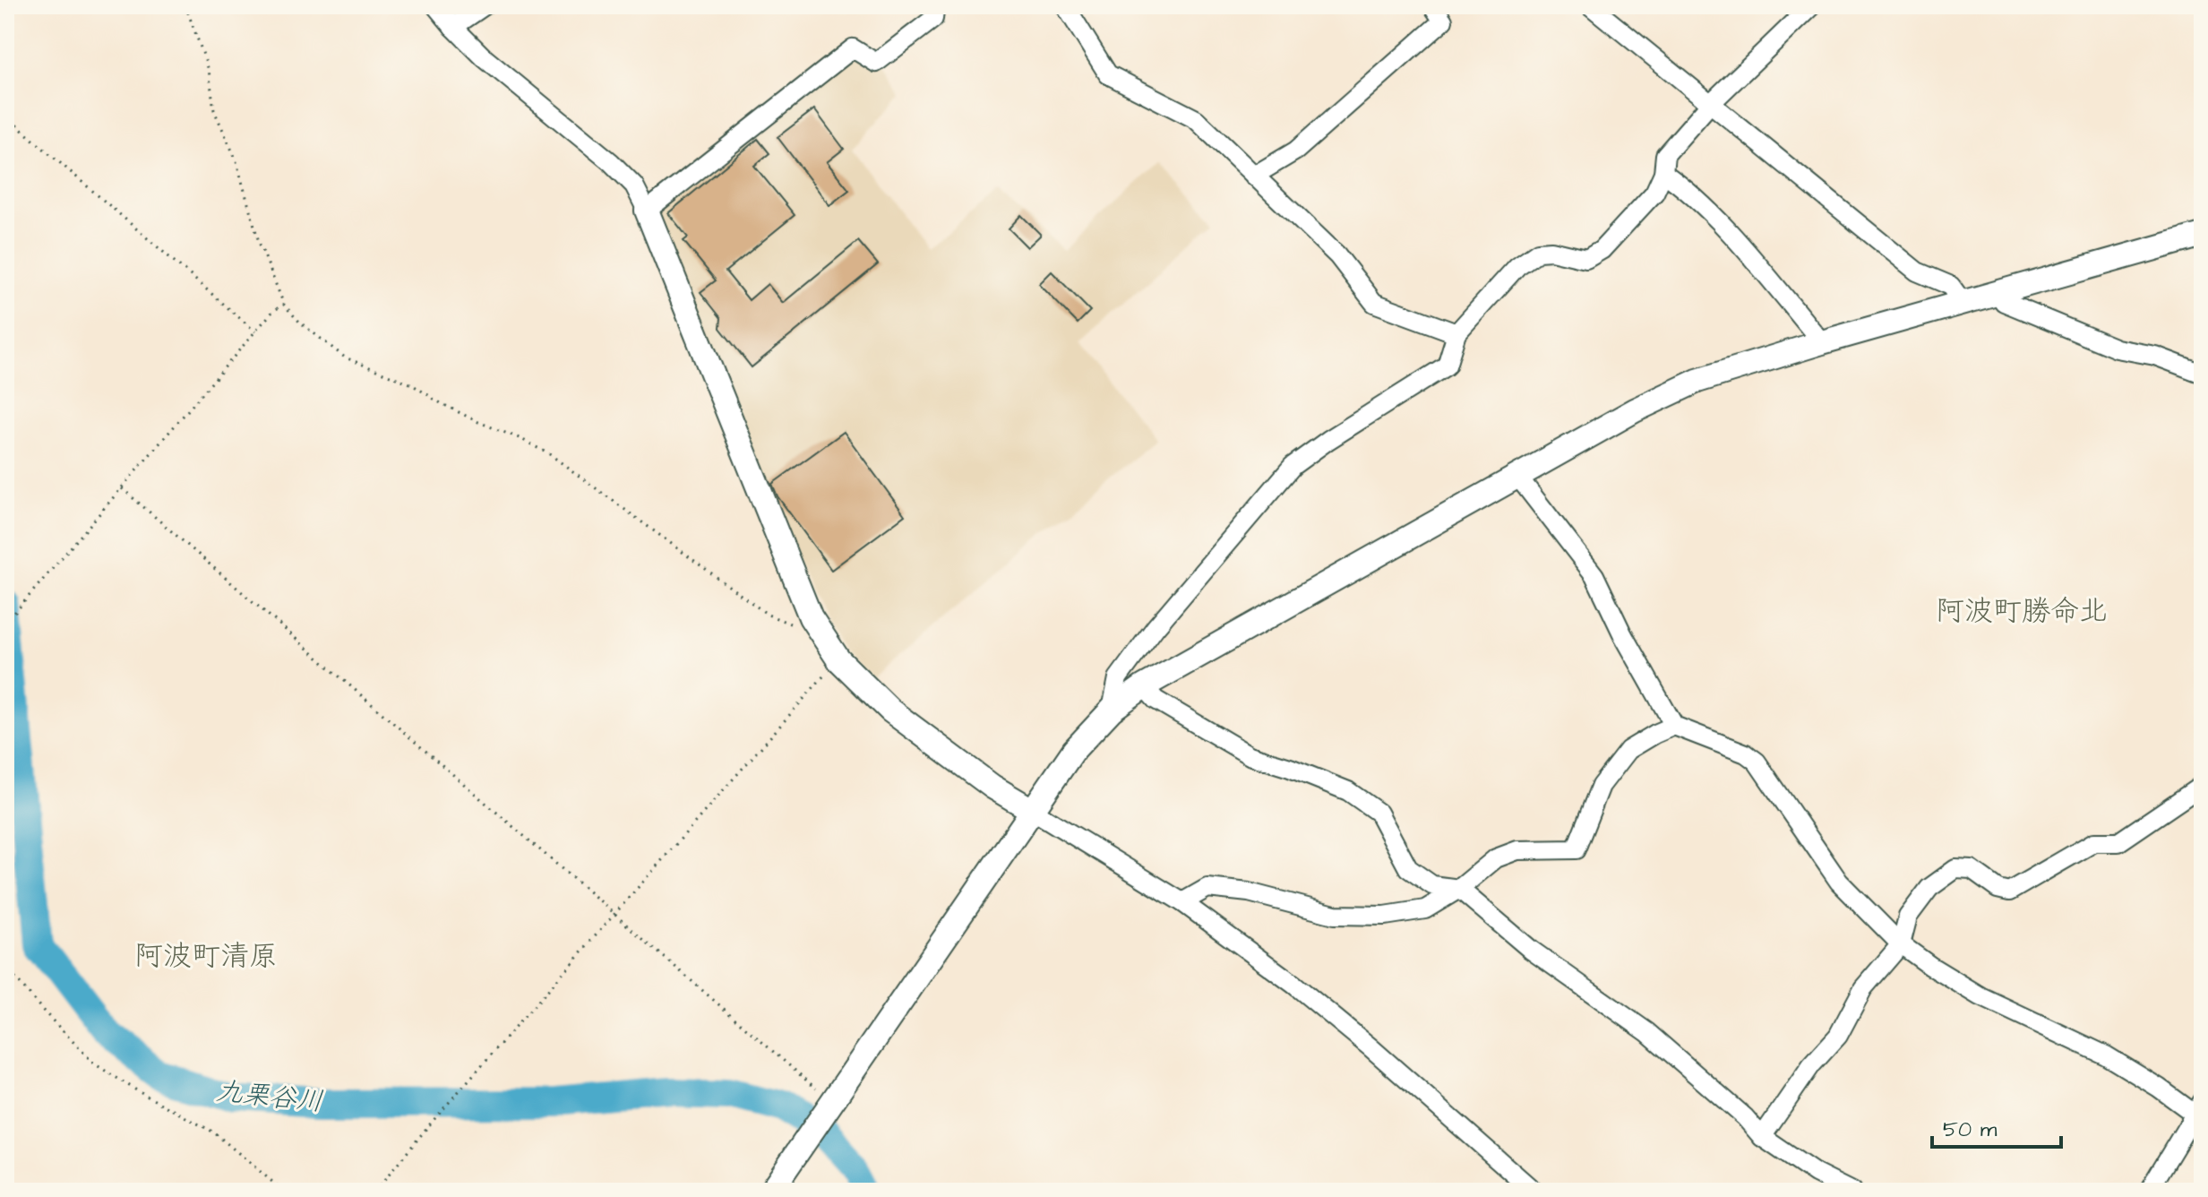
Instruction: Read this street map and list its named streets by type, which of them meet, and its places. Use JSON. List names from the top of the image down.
{
  "districts": ["阿波町勝命北", "阿波町清原"],
  "water": ["九栗谷川"],
  "scale_bar": "50 m"
}
